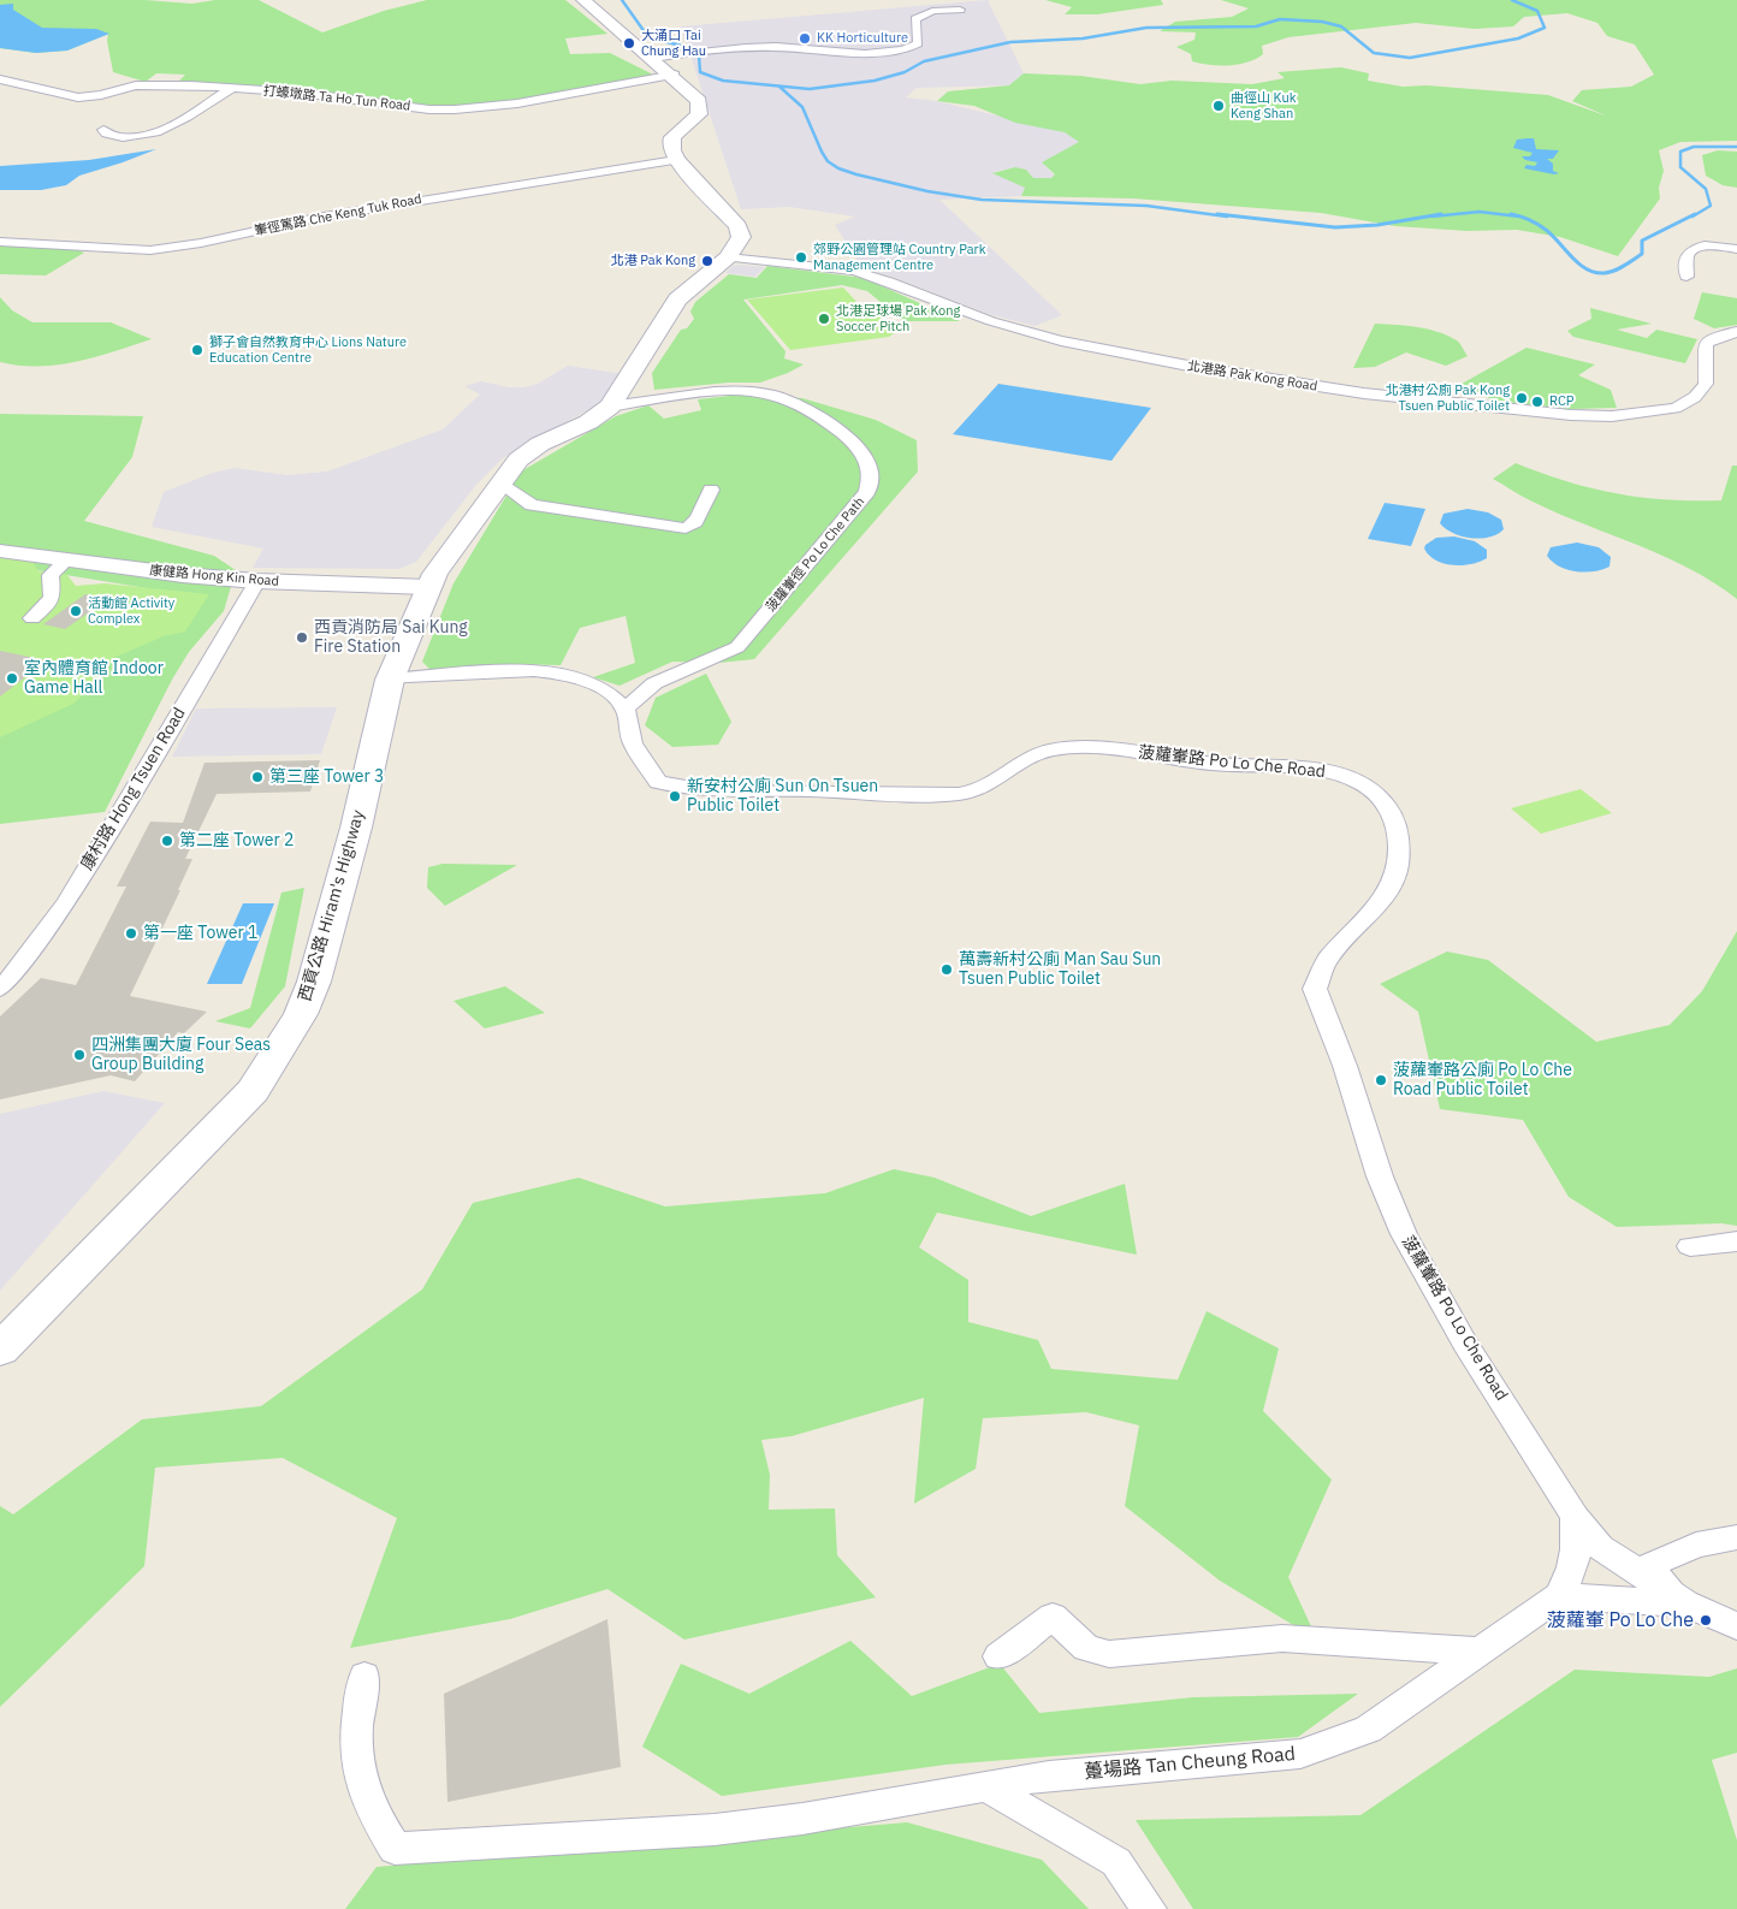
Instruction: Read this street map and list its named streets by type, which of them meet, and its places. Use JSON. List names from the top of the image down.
{
  "streets": {
    "main road": ["西貢公路 Hiram's Highway"],
    "street": [
      "打蠔墩路 Ta Ho Tun Road",
      "輋徑篤路 Che Keng Tuk Road",
      "北港路 Pak Kong Road",
      "菠蘿輋徑 Po Lo Che Path",
      "康健路 Hong Kin Road",
      "菠蘿輋路 Po Lo Che Road",
      "康村路 Hong Tsuen Road",
      "躉場路 Tan Cheung Road"
    ]
  },
  "crossings": [
    ["輋徑篤路 Che Keng Tuk Road", "西貢公路 Hiram's Highway"],
    ["北港路 Pak Kong Road", "西貢公路 Hiram's Highway"],
    ["菠蘿輋徑 Po Lo Che Path", "菠蘿輋路 Po Lo Che Road"],
    ["菠蘿輋徑 Po Lo Che Path", "西貢公路 Hiram's Highway"],
    ["康健路 Hong Kin Road", "康村路 Hong Tsuen Road"],
    ["康健路 Hong Kin Road", "西貢公路 Hiram's Highway"],
    ["菠蘿輋路 Po Lo Che Road", "躉場路 Tan Cheung Road"]
  ],
  "places": [
    "KK Horticulture",
    "大涌口 Tai Chung Hau",
    "曲徑山 Kuk Keng Shan",
    "郊野公園管理站 Country Park Management Centre",
    "北港 Pak Kong",
    "北港足球場 Pak Kong Soccer Pitch",
    "獅子會自然教育中心 Lions Nature Education Centre",
    "北港村公廁 Pak Kong Tsuen Public Toilet",
    "RCP",
    "活動館 Activity Complex",
    "西貢消防局 Sai Kung Fire Station",
    "室內體育館 Indoor Game Hall",
    "第三座 Tower 3",
    "新安村公廁 Sun On Tsuen Public Toilet",
    "第二座 Tower 2",
    "第一座 Tower 1",
    "萬壽新村公廁 Man Sau Sun Tsuen Public Toilet",
    "四洲集團大廈 Four Seas Group Building",
    "菠蘿輋路公廁 Po Lo Che Road Public Toilet",
    "菠蘿輋 Po Lo Che"
  ]
}
